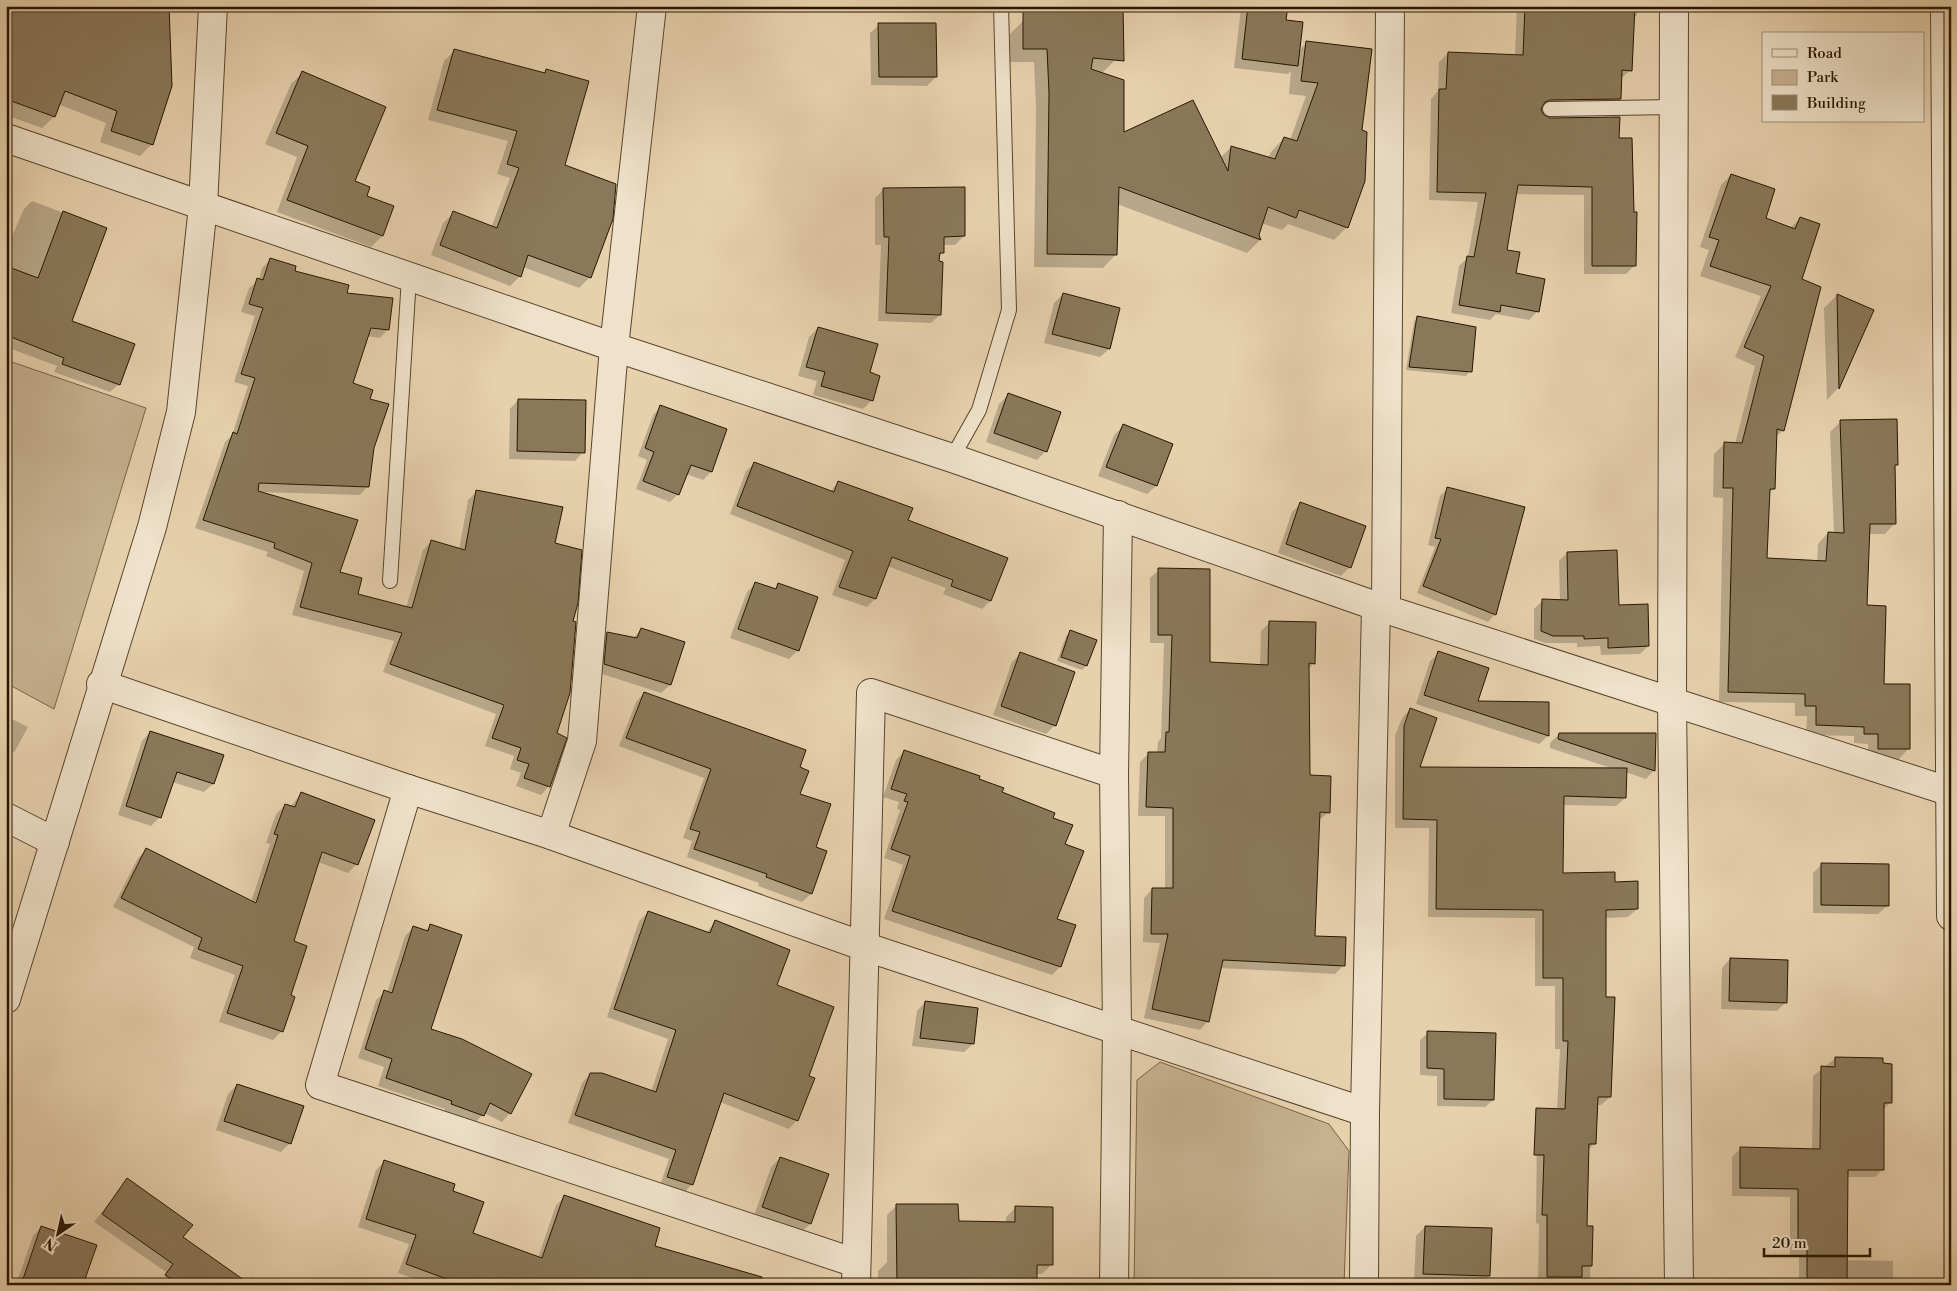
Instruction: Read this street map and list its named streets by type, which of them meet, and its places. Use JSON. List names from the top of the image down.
{
  "legend": ["Road", "Park", "Building"],
  "scale_bar": "20 m",
  "north": "bottom left"
}
